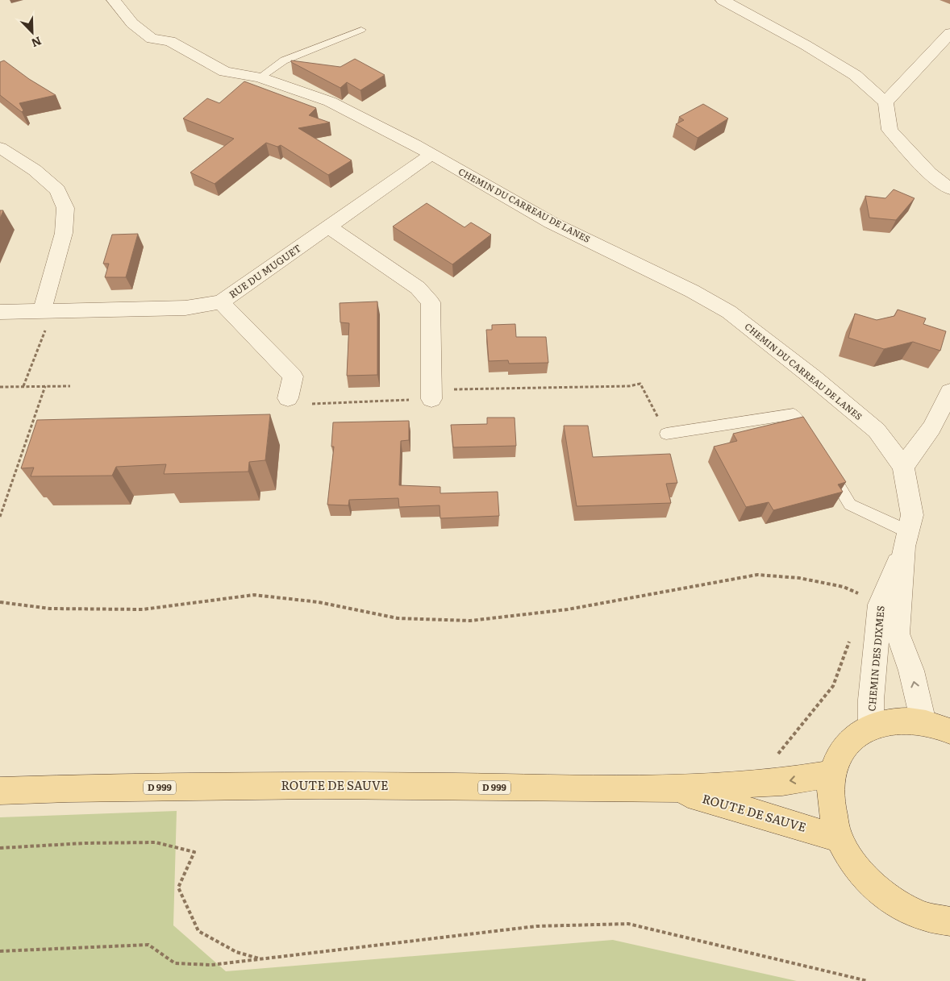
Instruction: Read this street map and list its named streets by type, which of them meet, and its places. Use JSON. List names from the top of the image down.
{
  "streets": {
    "main road": ["ROUTE DE SAUVE", "D 999"],
    "street": ["CHEMIN DU CARREAU DE LANES", "RUE DU MUGUET", "CHEMIN DES DIXMES"]
  },
  "crossings": [
    ["CHEMIN DU CARREAU DE LANES", "RUE DU MUGUET"],
    ["CHEMIN DU CARREAU DE LANES", "CHEMIN DES DIXMES"]
  ],
  "north": "bottom right"
}
